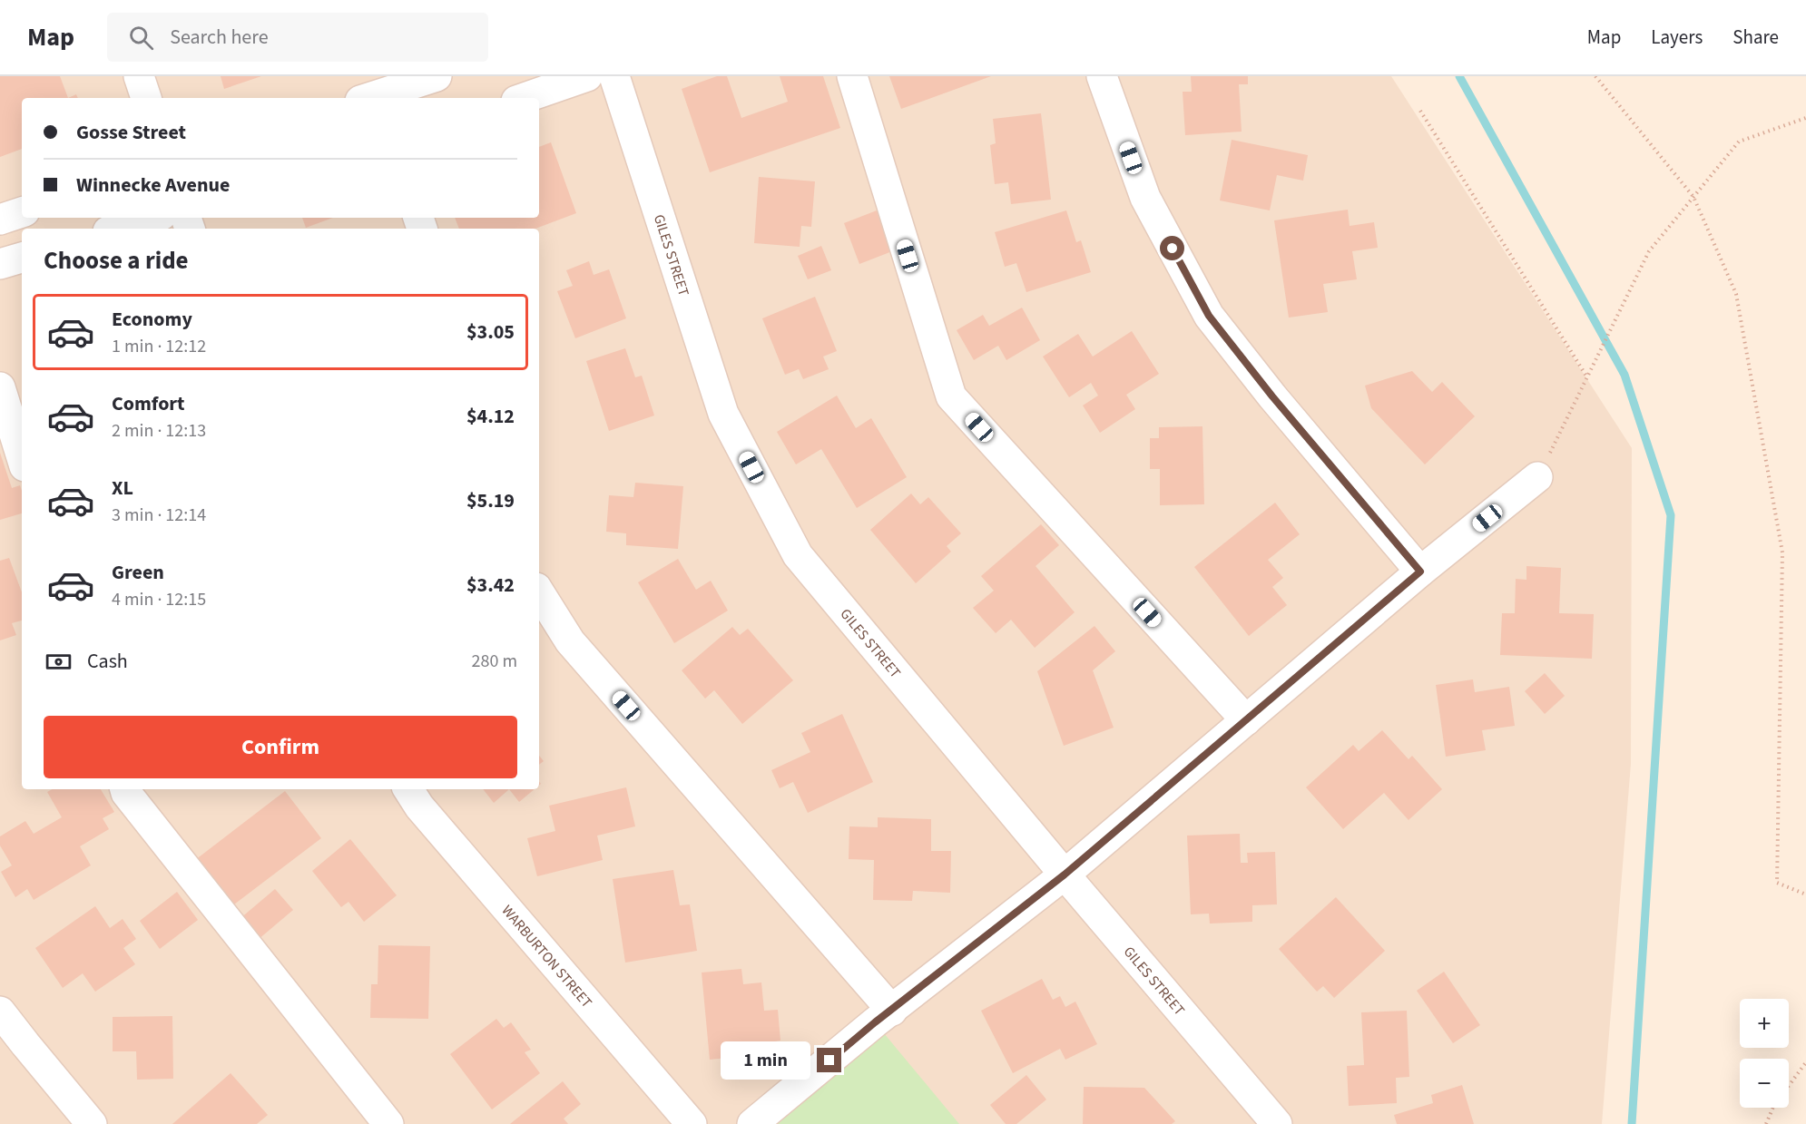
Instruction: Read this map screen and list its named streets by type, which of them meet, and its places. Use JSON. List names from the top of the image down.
{
  "streets": {
    "street": ["GILES STREET", "WARBURTON STREET"]
  },
  "page": {
    "header": "Map",
    "search": "Search here",
    "nav": ["Map", "Layers", "Share"],
    "banner": ["Gosse Street", "Winnecke Avenue"],
    "heading": "Choose a ride",
    "list": [
      {
        "name": "Economy",
        "note": "1 min · 12:12",
        "value": "$3.05"
      },
      {
        "name": "Comfort",
        "note": "2 min · 12:13",
        "value": "$4.12"
      },
      {
        "name": "XL",
        "note": "3 min · 12:14",
        "value": "$5.19"
      },
      {
        "name": "Green",
        "note": "4 min · 12:15",
        "value": "$3.42"
      }
    ],
    "pay": ["Cash", "280 m"],
    "buttons": "Confirm",
    "map_buttons": ["+", "−"],
    "bubble": "1 min"
  }
}
